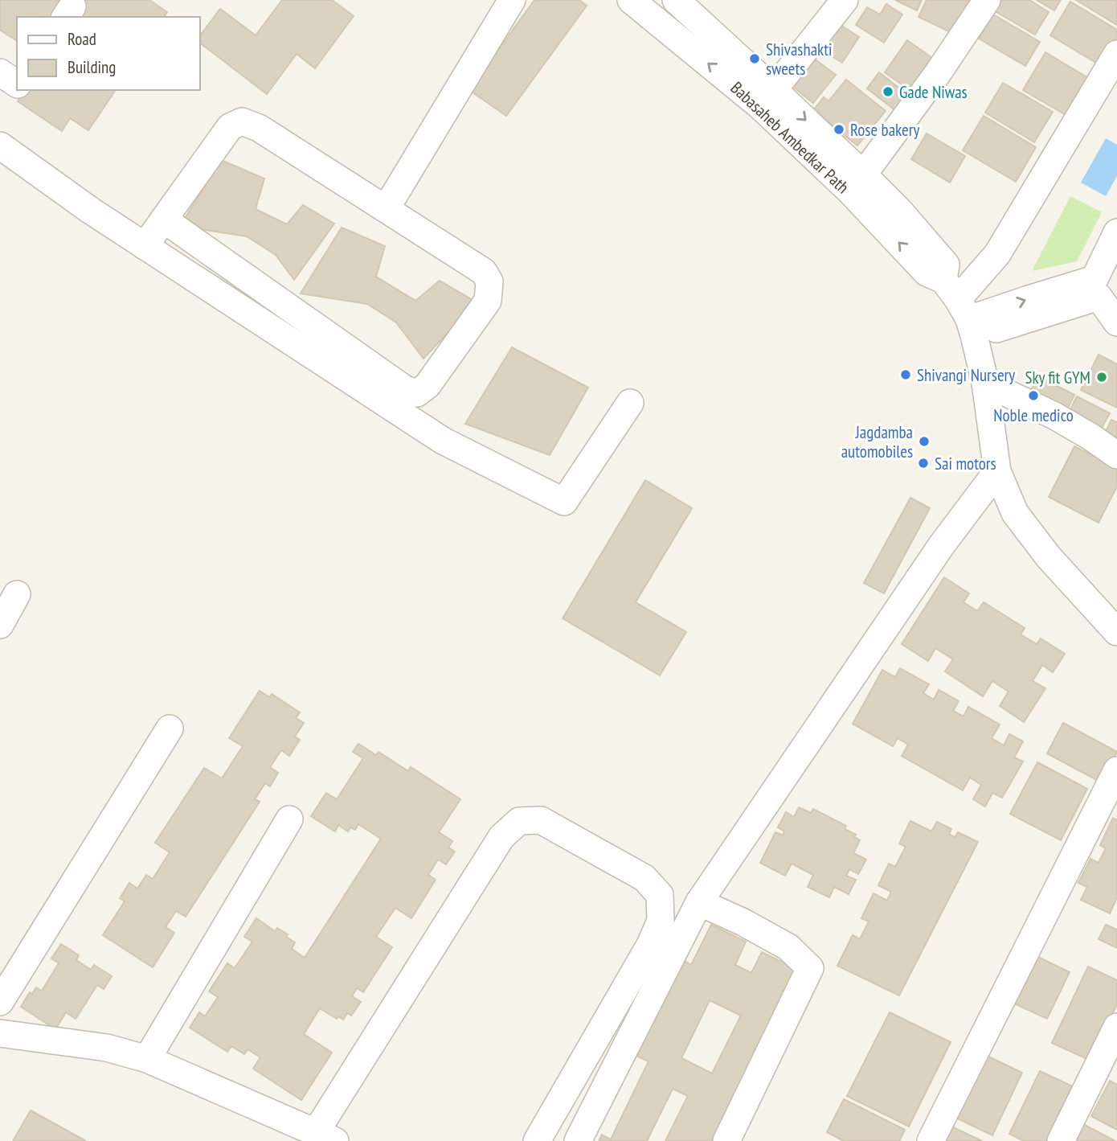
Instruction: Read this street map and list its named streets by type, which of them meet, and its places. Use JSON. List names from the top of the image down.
{
  "streets": {
    "street": ["Babasaheb Ambedkar Path"]
  },
  "places": [
    "Shivashakti sweets",
    "Gade Niwas",
    "Rose bakery",
    "Shivangi Nursery",
    "Sky fit GYM",
    "Noble medico",
    "Jagdamba automobiles",
    "Sai motors"
  ],
  "legend": ["Road", "Building"]
}
